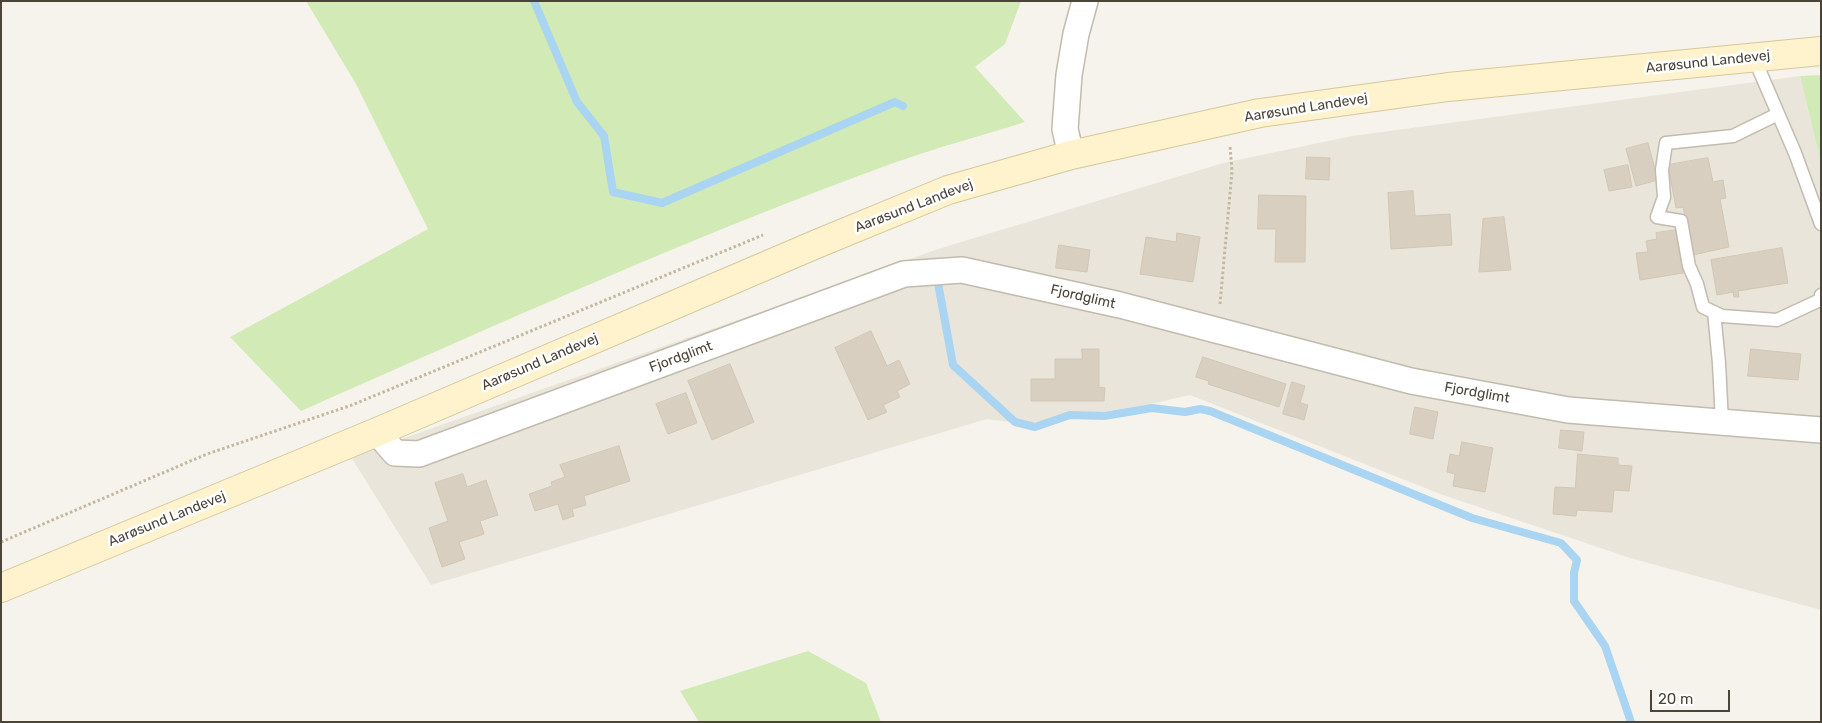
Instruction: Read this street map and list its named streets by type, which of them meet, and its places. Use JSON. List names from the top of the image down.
{
  "streets": {
    "street": ["Aarøsund Landevej", "Fjordglimt"]
  },
  "crossings": [
    ["Aarøsund Landevej", "Fjordglimt"]
  ],
  "scale_bar": "20 m"
}
